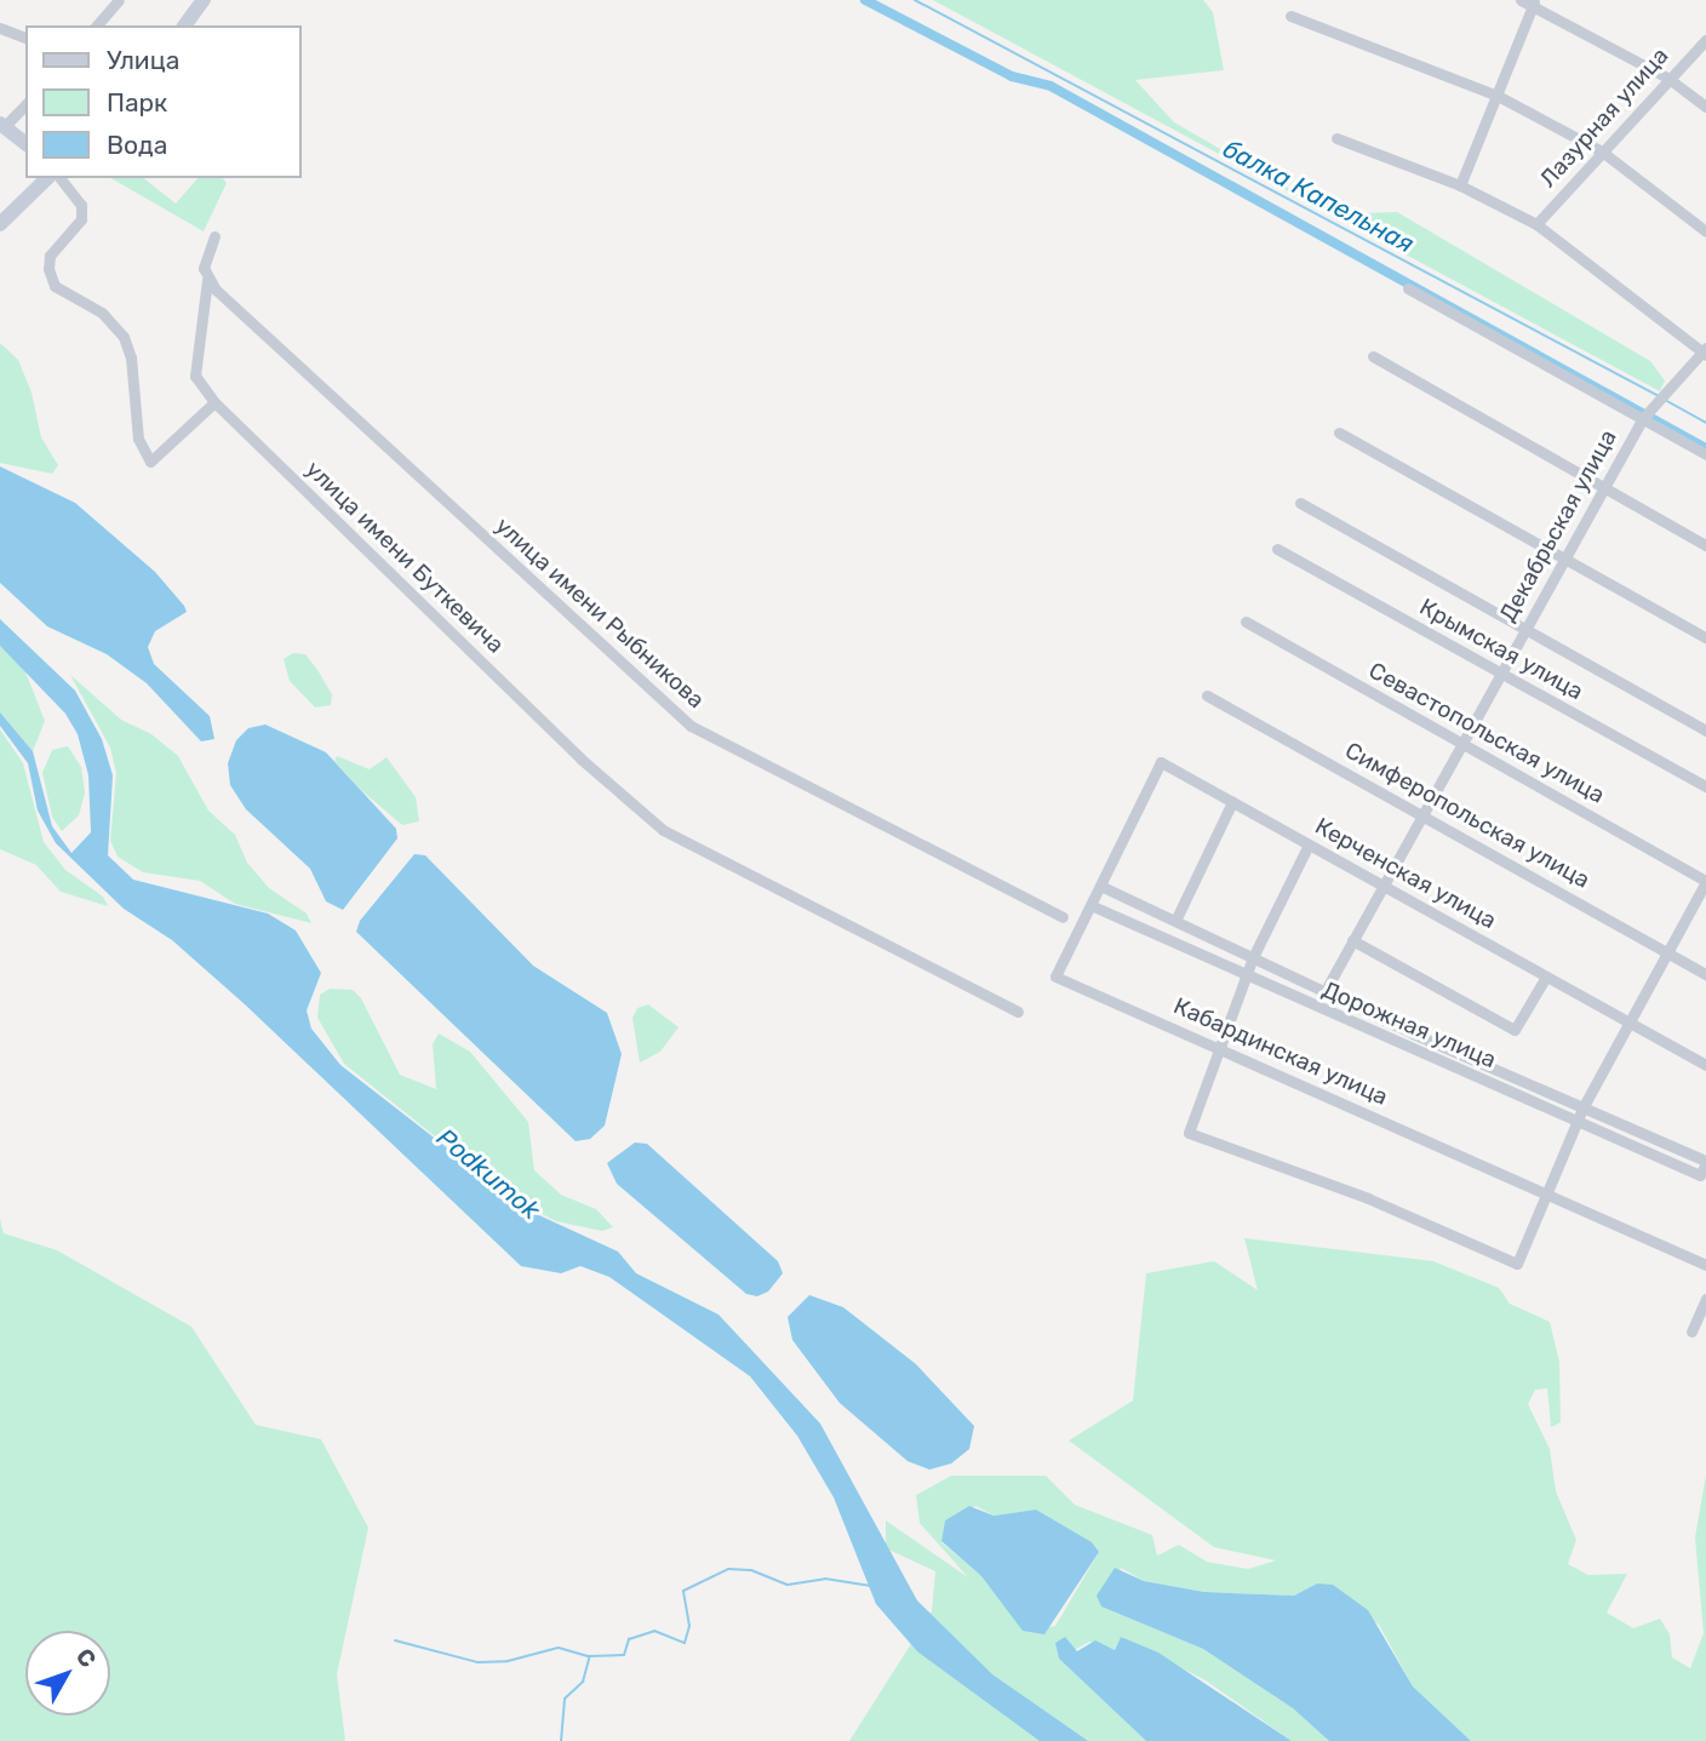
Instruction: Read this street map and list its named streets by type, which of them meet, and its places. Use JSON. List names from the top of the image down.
{
  "streets": {
    "street": [
      "Лазурная улица",
      "Декабрьская улица",
      "улица имени Буткевича",
      "улица имени Рыбникова",
      "Крымская улица",
      "Севастопольская улица",
      "Симферопольская улица",
      "Керченская улица",
      "Дорожная улица",
      "Кабардинская улица"
    ]
  },
  "crossings": [
    ["Декабрьская улица", "Крымская улица"],
    ["Декабрьская улица", "Севастопольская улица"],
    ["Декабрьская улица", "Симферопольская улица"],
    ["Декабрьская улица", "Керченская улица"],
    ["Декабрьская улица", "Дорожная улица"],
    ["улица имени Буткевича", "улица имени Рыбникова"],
    ["Керченская улица", "Кабардинская улица"],
    ["Дорожная улица", "Кабардинская улица"]
  ],
  "water": ["балка Капельная", "Podkumok"],
  "legend": ["Улица", "Парк", "Вода"],
  "north": "top right"
}
